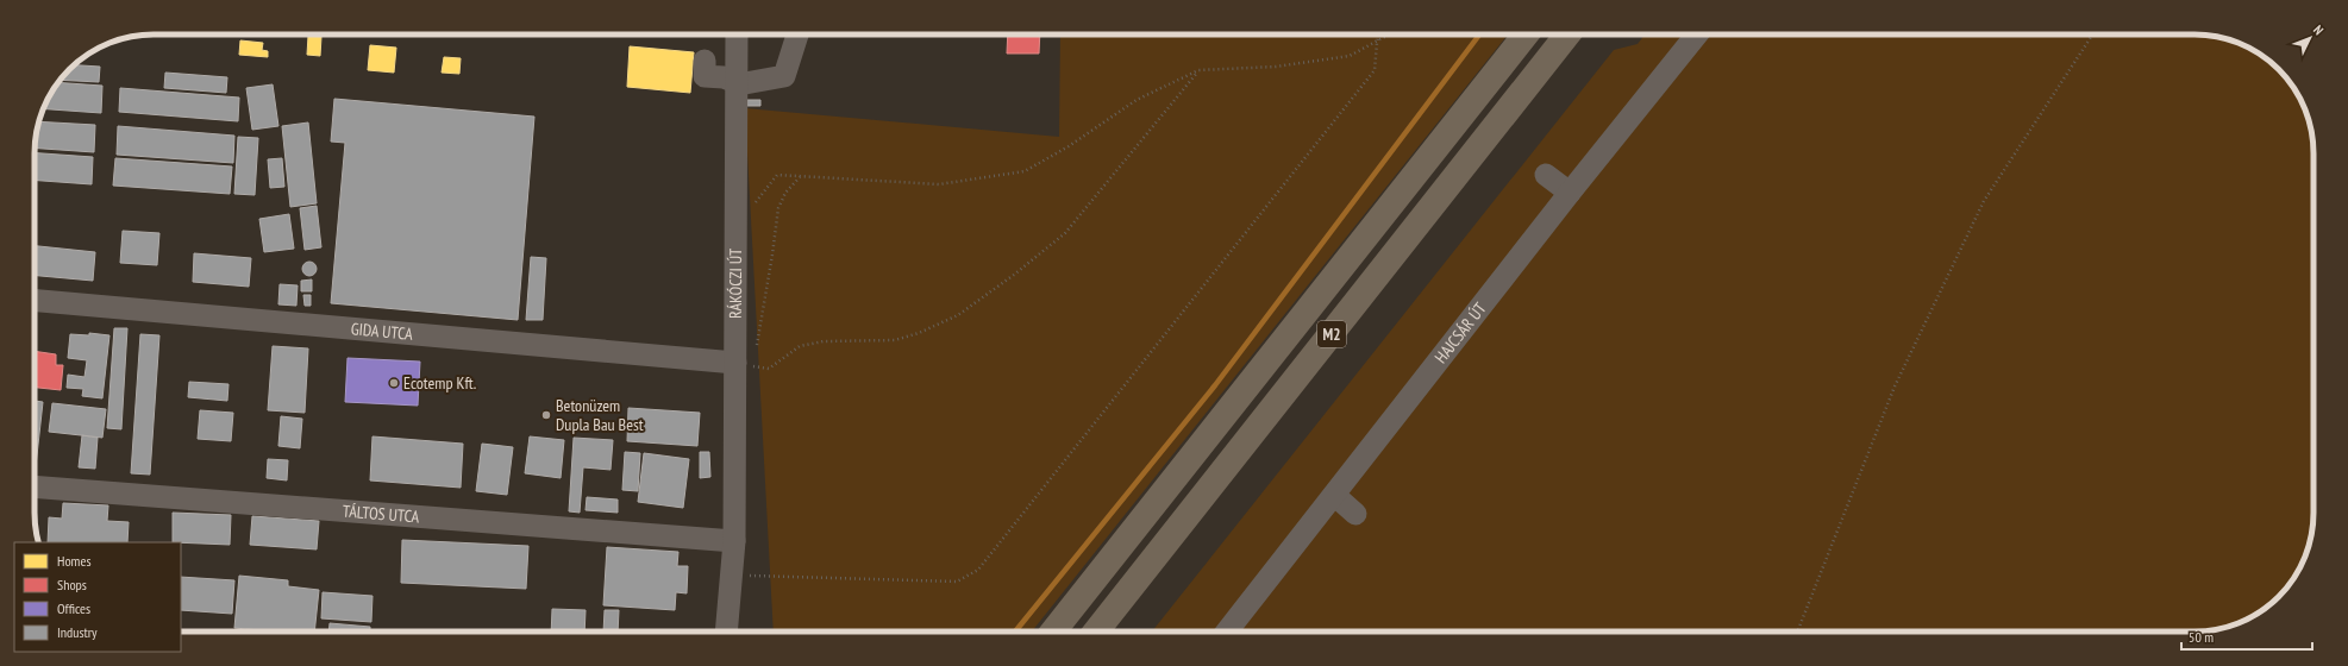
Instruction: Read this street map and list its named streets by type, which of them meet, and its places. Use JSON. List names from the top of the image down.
{
  "streets": {
    "highway": ["M2"],
    "street": [
      "RÁKÓCZI ÚT",
      "GIDA UTCA",
      "HAJCSÁR ÚT",
      "TÁLTOS UTCA"
    ]
  },
  "crossings": [
    ["RÁKÓCZI ÚT", "GIDA UTCA"],
    ["RÁKÓCZI ÚT", "TÁLTOS UTCA"]
  ],
  "places": ["Ecotemp Kft.", "Betonüzem Dupla Bau Best"],
  "legend": [
    "Homes",
    "Shops",
    "Offices",
    "Industry"
  ],
  "scale_bar": "50 m",
  "north": "top right"
}
